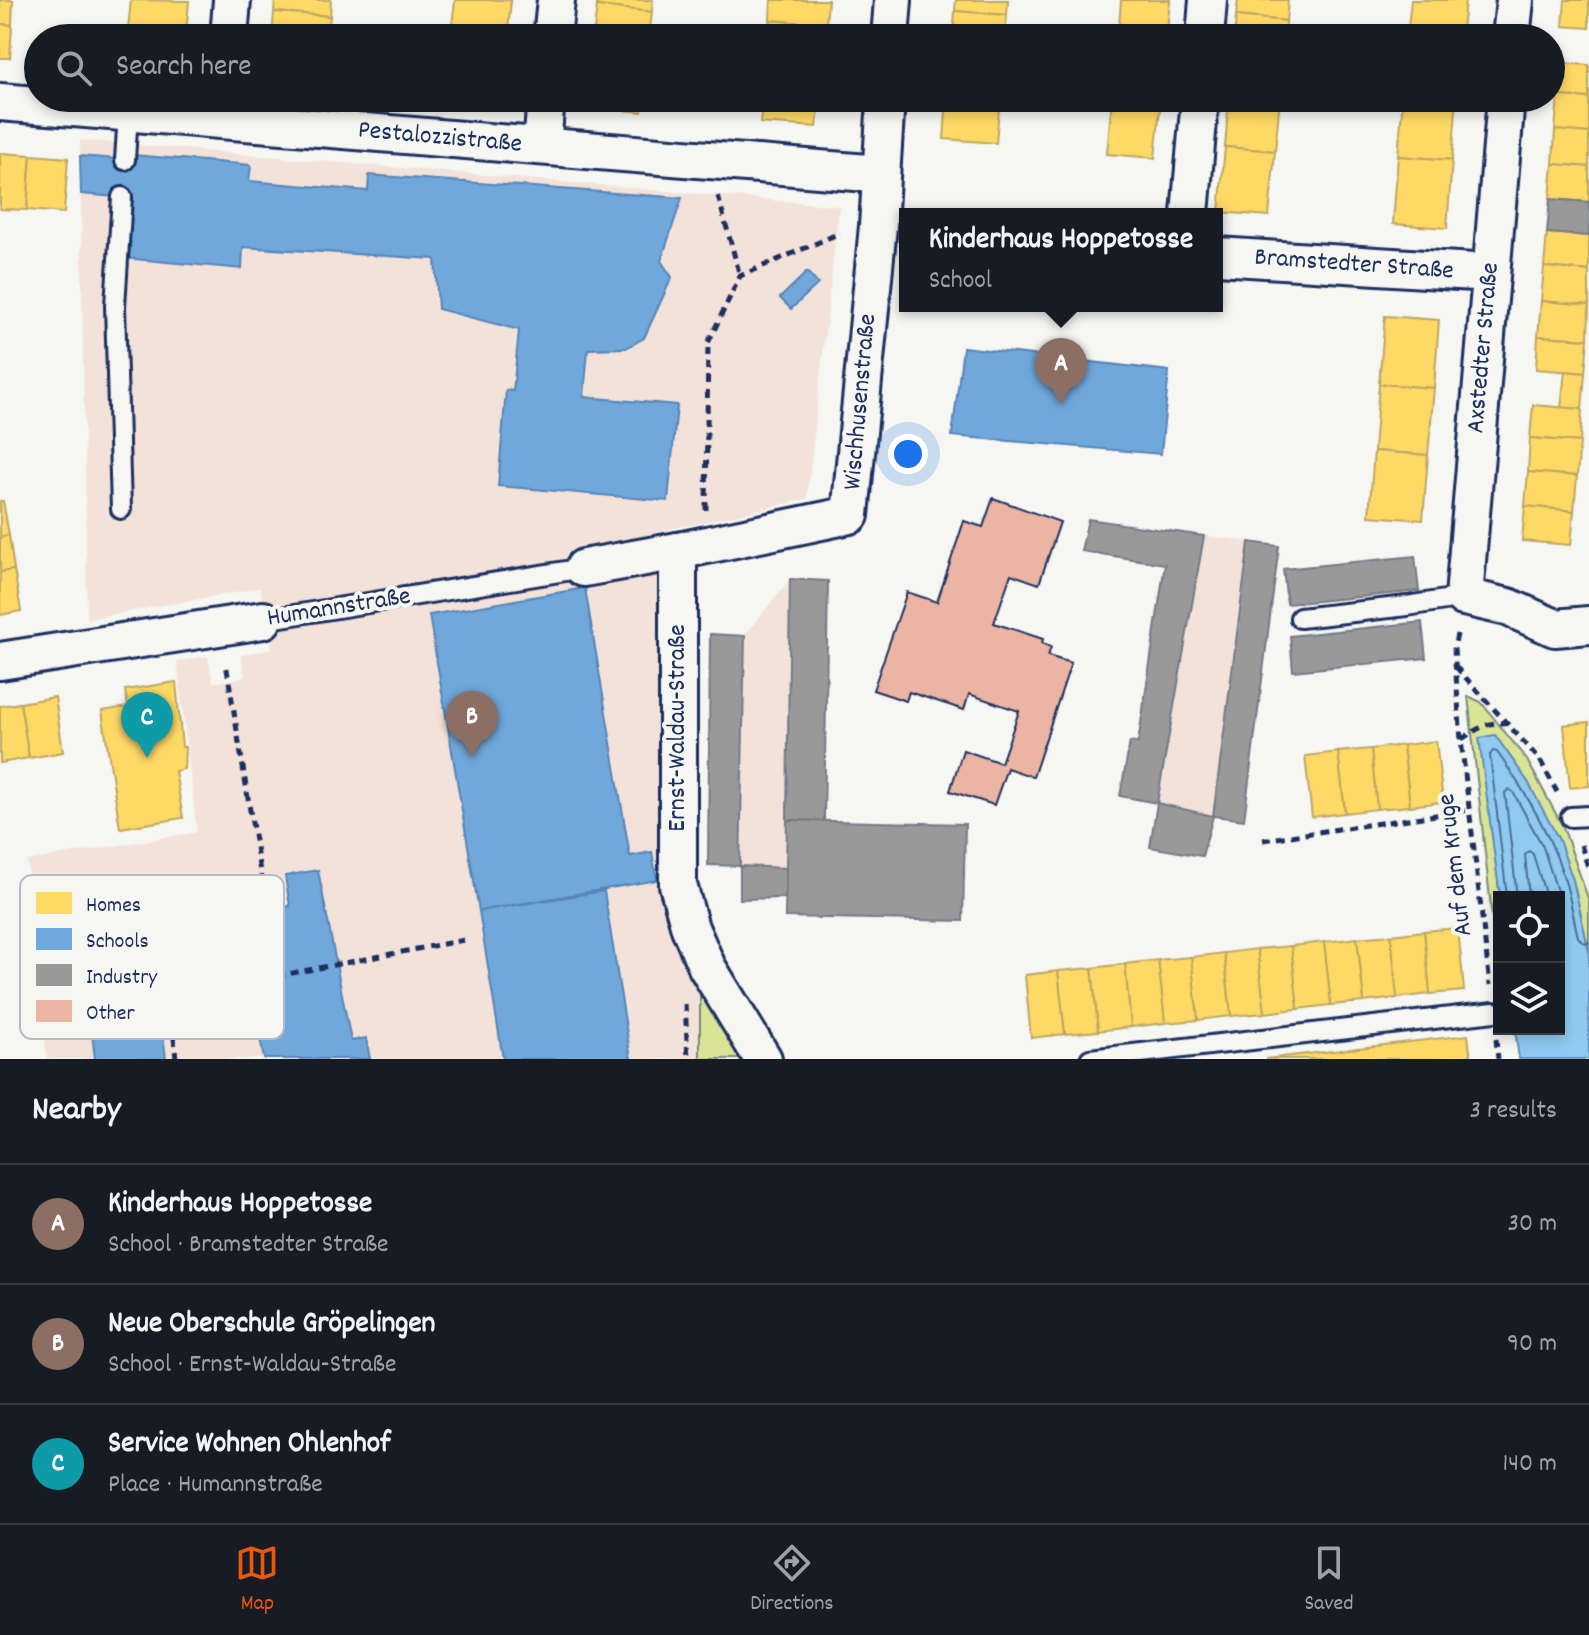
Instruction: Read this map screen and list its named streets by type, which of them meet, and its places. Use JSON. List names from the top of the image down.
{
  "streets": {
    "street": [
      "Pestalozzistraße",
      "Bramstedter Straße",
      "Axstedter Straße",
      "Wischhusenstraße",
      "Humannstraße",
      "Ernst-Waldau-Straße"
    ],
    "path": ["Auf dem Kruge"]
  },
  "crossings": [
    ["Pestalozzistraße", "Wischhusenstraße"],
    ["Bramstedter Straße", "Axstedter Straße"],
    ["Axstedter Straße", "Auf dem Kruge"],
    ["Wischhusenstraße", "Humannstraße"],
    ["Wischhusenstraße", "Ernst-Waldau-Straße"],
    ["Humannstraße", "Ernst-Waldau-Straße"]
  ],
  "legend": [
    "Homes",
    "Schools",
    "Industry",
    "Other"
  ],
  "page": {
    "search": "Search here",
    "popup": ["Kinderhaus Hoppetosse", "School"],
    "pins": ["A", "B", "C"],
    "heading": ["Nearby", "3 results"],
    "list": [
      {
        "mark": "A",
        "name": "Kinderhaus Hoppetosse",
        "note": "School · Bramstedter Straße",
        "value": "30 m"
      },
      {
        "mark": "B",
        "name": "Neue Oberschule Gröpelingen",
        "note": "School · Ernst-Waldau-Straße",
        "value": "90 m"
      },
      {
        "mark": "C",
        "name": "Service Wohnen Ohlenhof",
        "note": "Place · Humannstraße",
        "value": "140 m"
      }
    ],
    "nav": ["Map", "Directions", "Saved"]
  }
}
